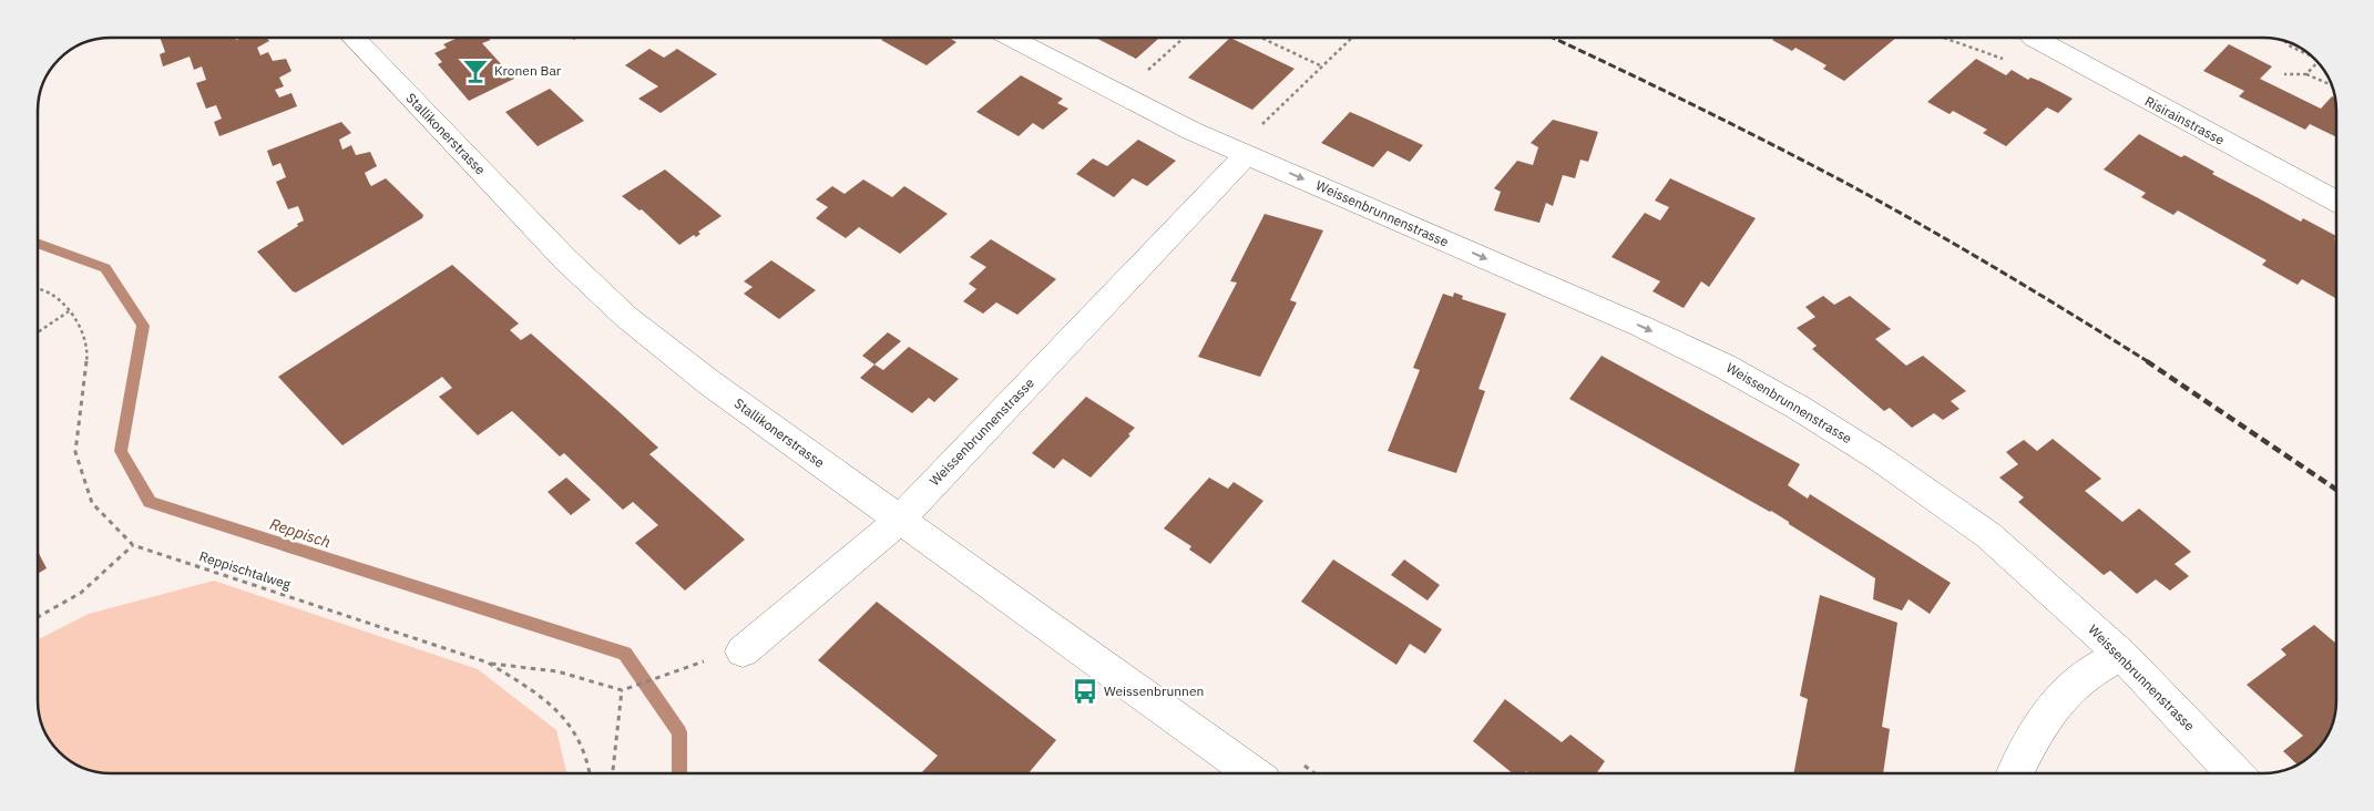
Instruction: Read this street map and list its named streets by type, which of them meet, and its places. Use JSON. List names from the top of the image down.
{
  "streets": {
    "street": ["Risirainstrasse", "Stallikonerstrasse", "Weissenbrunnenstrasse"],
    "path": ["Reppischtalweg"]
  },
  "crossings": [
    ["Stallikonerstrasse", "Weissenbrunnenstrasse"]
  ],
  "one_way": ["Weissenbrunnenstrasse"],
  "water": ["Reppisch"],
  "places": {
    "bar": ["Kronen Bar"],
    "bus stop": ["Weissenbrunnen"]
  }
}
